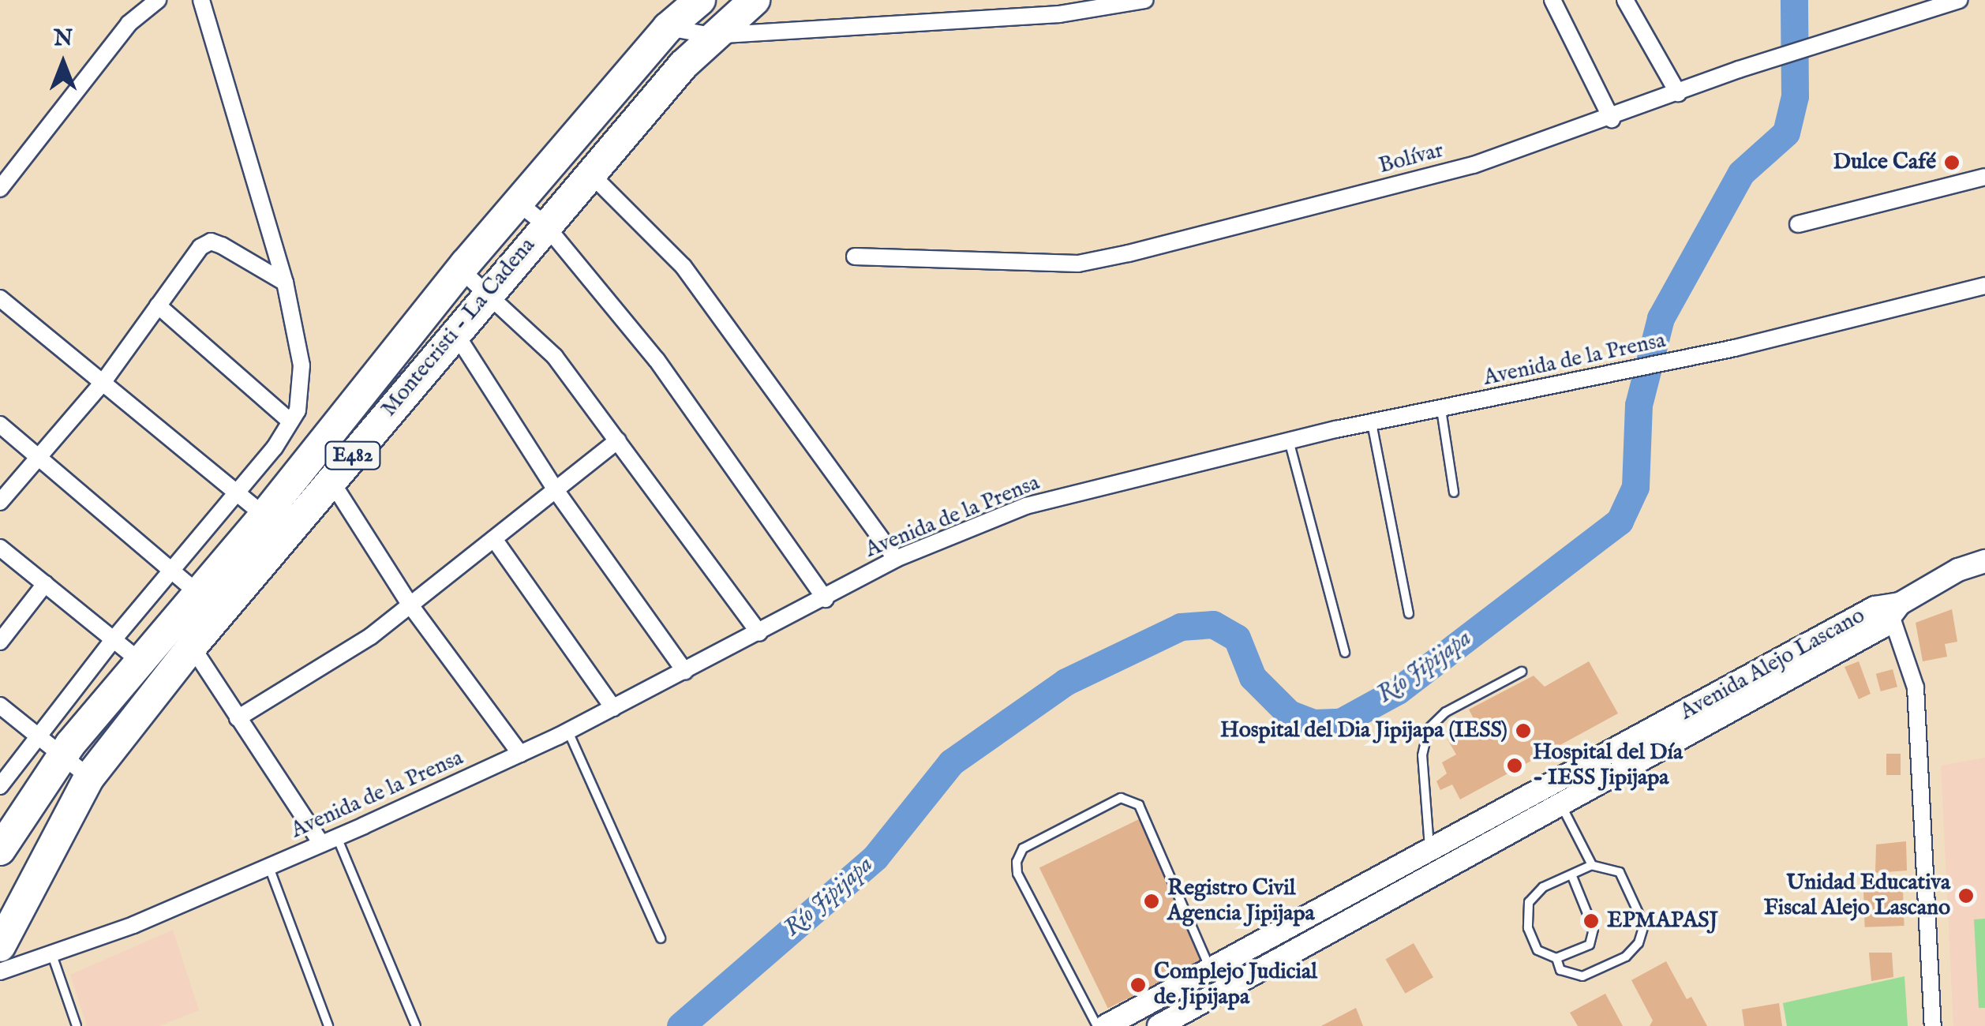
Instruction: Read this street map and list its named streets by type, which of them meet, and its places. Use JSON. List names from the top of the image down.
{
  "streets": {
    "highway": ["Montecristi - La Cadena", "E482"],
    "main road": ["Avenida Alejo Lascano"],
    "street": ["Bolívar", "Avenida de la Prensa"]
  },
  "water": ["Río Jipijapa"],
  "places": [
    "Dulce Café",
    "Hospital del Dia Jipijapa (IESS)",
    "Hospital del Día - IESS Jipijapa",
    "Unidad Educativa Fiscal Alejo Lascano",
    "Registro Civil Agencia Jipijapa",
    "EPMAPASJ",
    "Complejo Judicial de Jipijapa"
  ],
  "north": "top"
}
